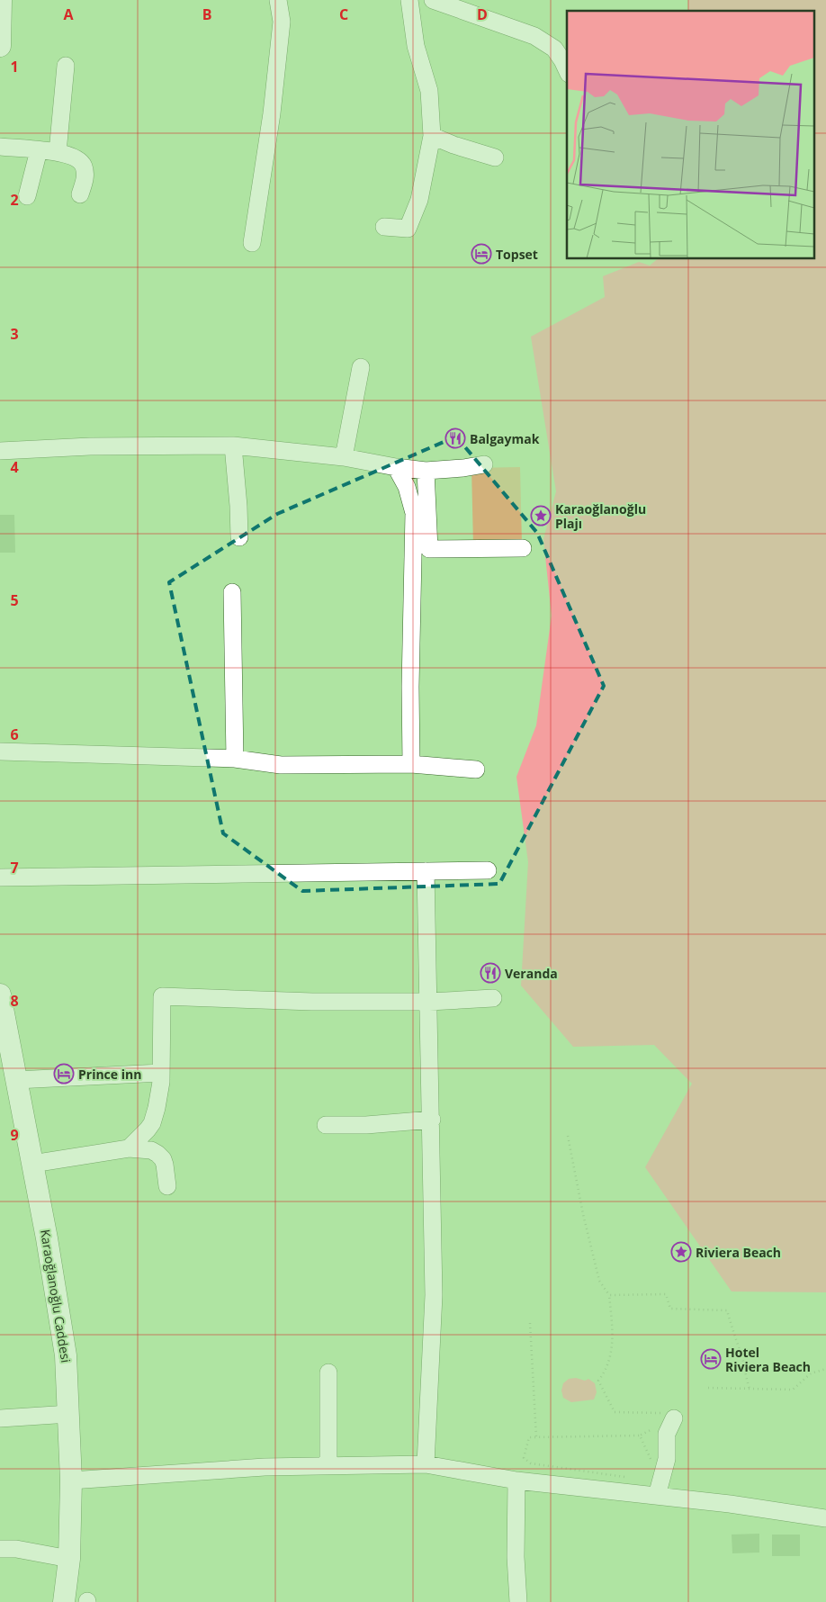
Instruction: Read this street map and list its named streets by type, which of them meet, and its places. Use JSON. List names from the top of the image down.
{
  "streets": {
    "main road": ["Karaoğlanoğlu Caddesi"]
  },
  "places": {
    "hotel": ["Topset", "Prince inn", "Hotel Riviera Beach"],
    "restaurant": ["Balgaymak", "Veranda"],
    "place": ["Karaoğlanoğlu Plajı", "Riviera Beach"]
  },
  "grid": {
    "columns": [
      "A",
      "B",
      "C",
      "D"
    ],
    "rows": [
      "1",
      "2",
      "3",
      "4",
      "5",
      "6",
      "7",
      "8",
      "9"
    ]
  }
}
